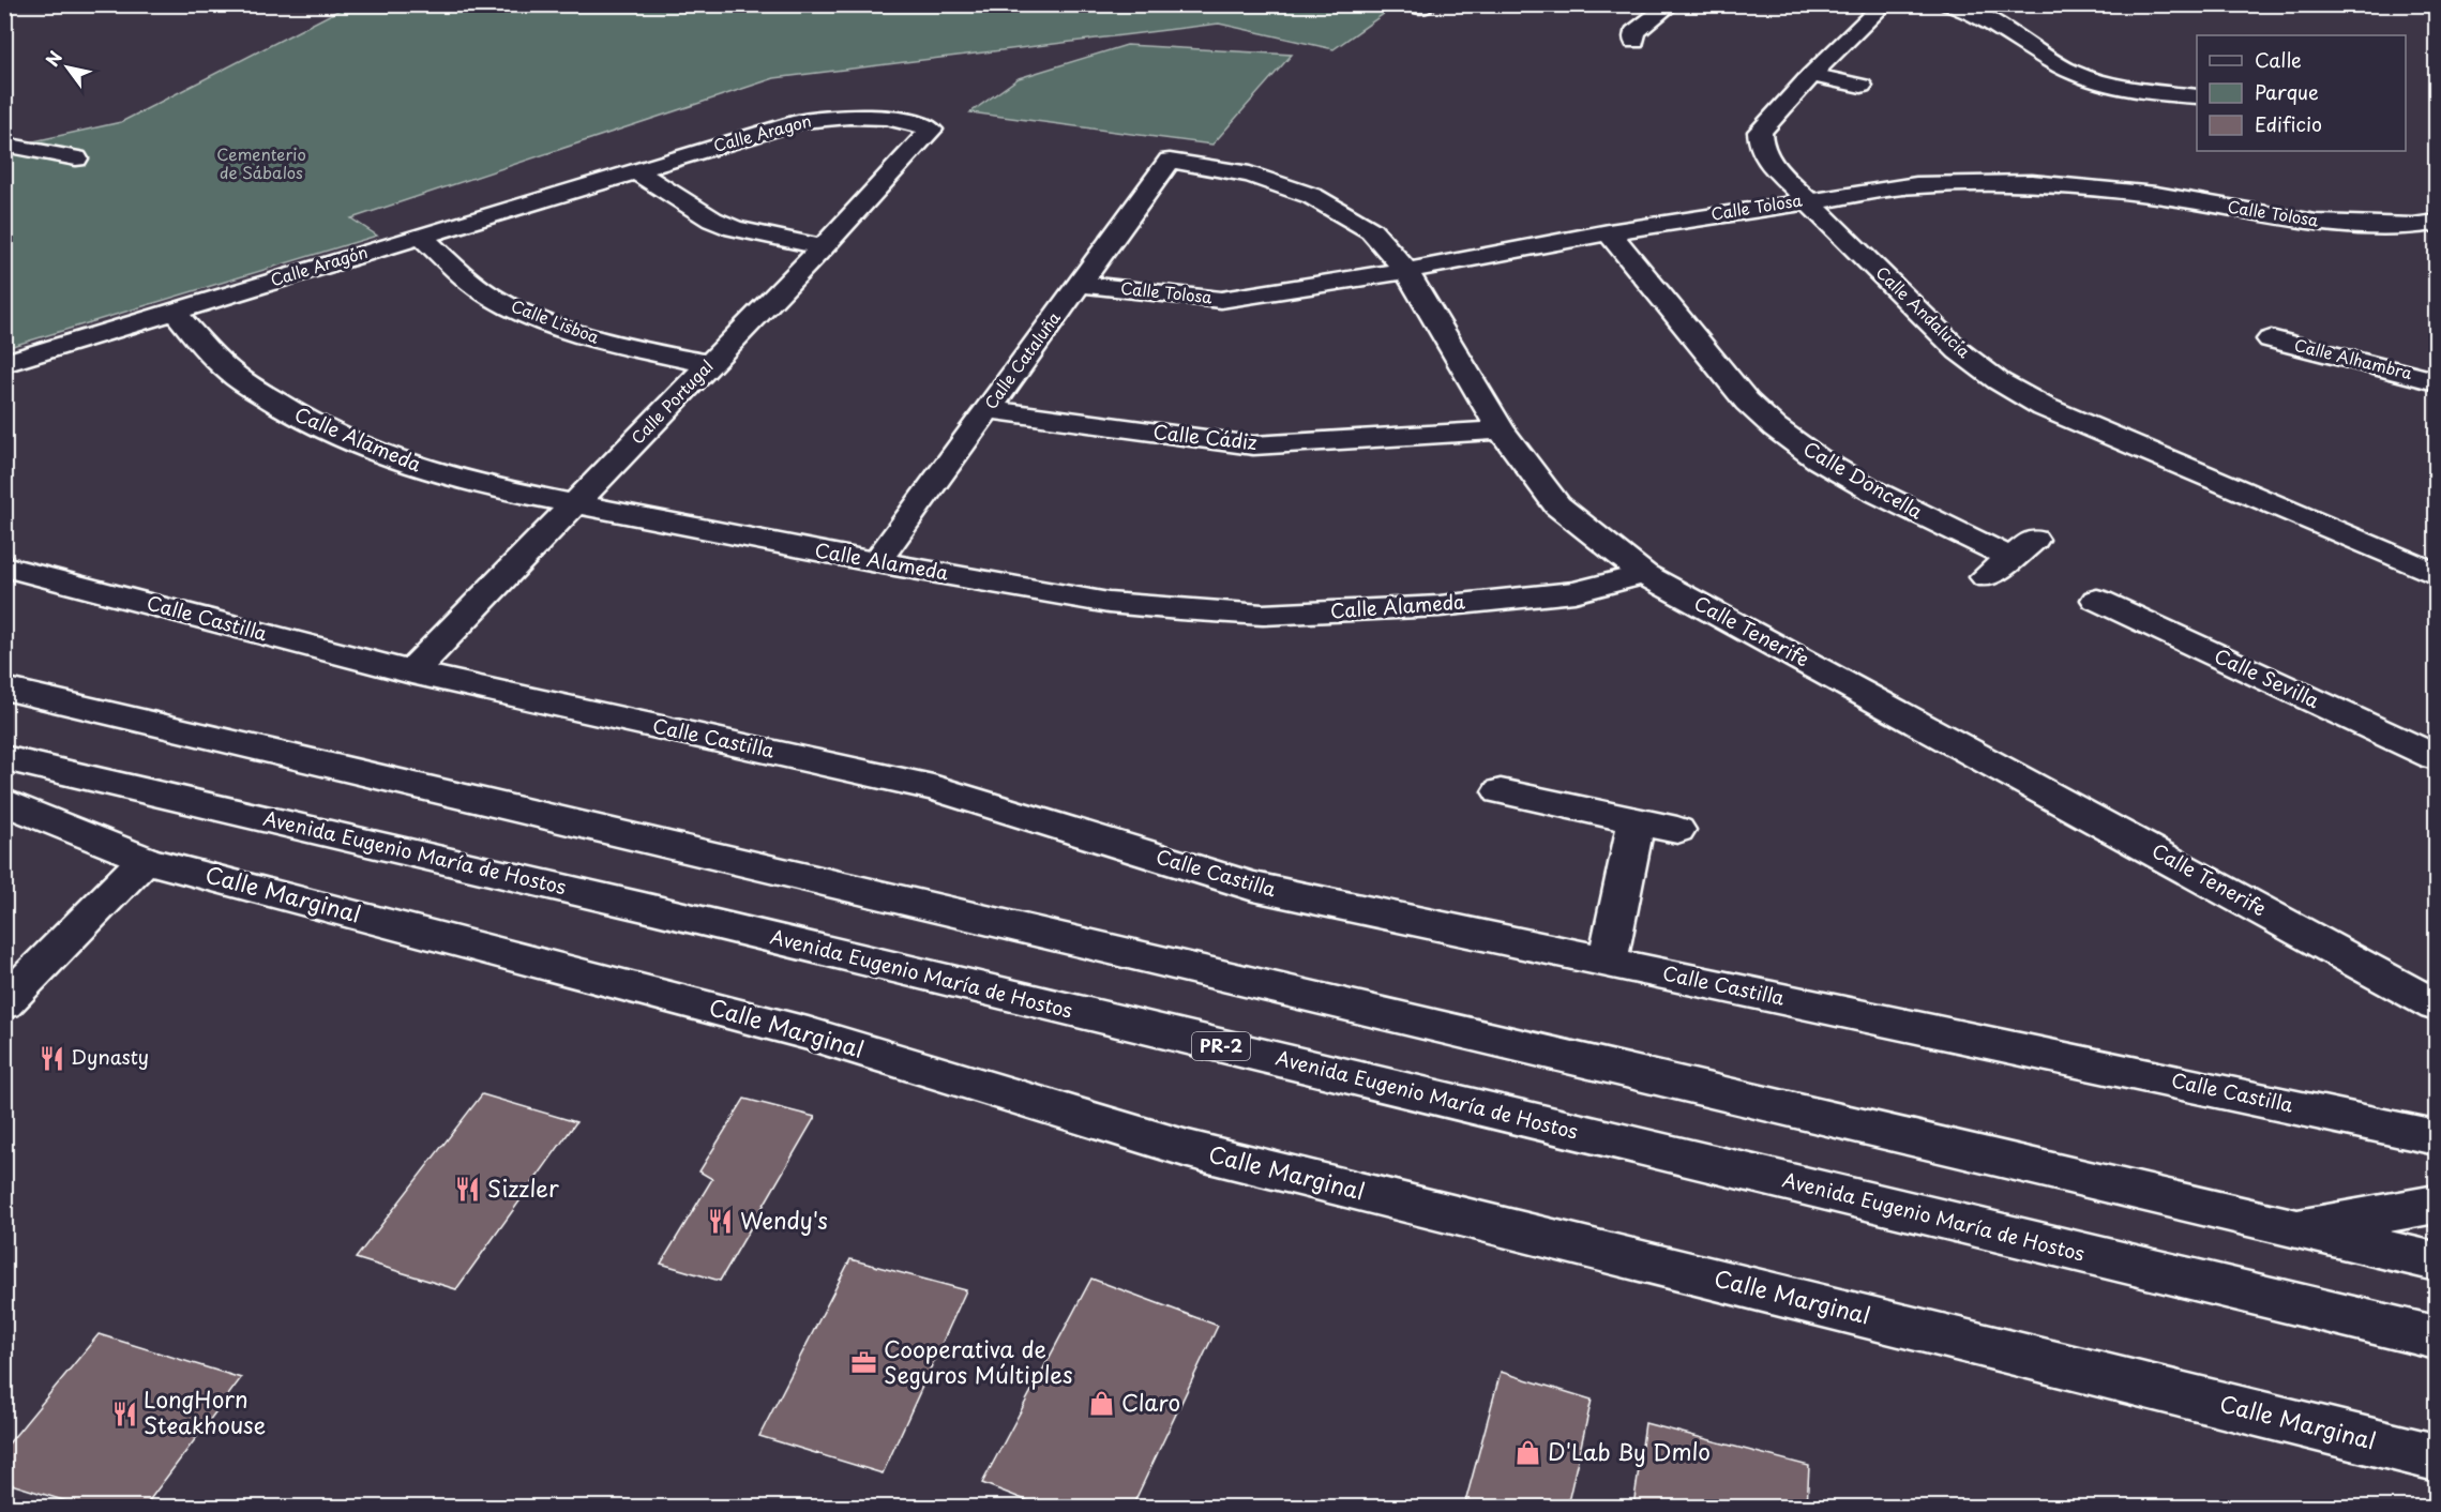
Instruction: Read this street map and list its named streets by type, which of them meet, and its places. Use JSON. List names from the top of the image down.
{
  "streets": {
    "main road": [
      "Calle Aragon",
      "Calle Tolosa",
      "Calle Aragón",
      "Calle Andalucía",
      "Calle Lisboa",
      "Calle Alhambra",
      "Calle Cataluña",
      "Calle Portugal",
      "Calle Cádiz",
      "Calle Alameda",
      "Calle Doncella",
      "Calle Castilla",
      "Calle Tenerife",
      "Calle Sevilla",
      "Avenida Eugenio María de Hostos",
      "Calle Marginal",
      "PR-2"
    ]
  },
  "crossings": [
    ["Calle Aragon", "Calle Aragón"],
    ["Calle Aragon", "Calle Portugal"],
    ["Calle Tolosa", "Calle Andalucía"],
    ["Calle Tolosa", "Calle Cataluña"],
    ["Calle Tolosa", "Calle Doncella"],
    ["Calle Tolosa", "Calle Tenerife"],
    ["Calle Aragón", "Calle Lisboa"],
    ["Calle Aragón", "Calle Alameda"],
    ["Calle Lisboa", "Calle Portugal"],
    ["Calle Cataluña", "Calle Cádiz"],
    ["Calle Cataluña", "Calle Alameda"],
    ["Calle Cataluña", "Calle Tenerife"],
    ["Calle Portugal", "Calle Alameda"],
    ["Calle Portugal", "Calle Castilla"],
    ["Calle Cádiz", "Calle Tenerife"],
    ["Calle Alameda", "Calle Tenerife"]
  ],
  "parks": ["Cementerio de Sábalos"],
  "places": {
    "restaurant": [
      "Dynasty",
      "Sizzler",
      "Wendy's",
      "LongHorn Steakhouse"
    ],
    "office": ["Cooperativa de Seguros Múltiples"],
    "shop": ["Claro", "D'Lab By Dmlo"]
  },
  "legend": ["Calle", "Parque", "Edificio"],
  "north": "top left"
}
